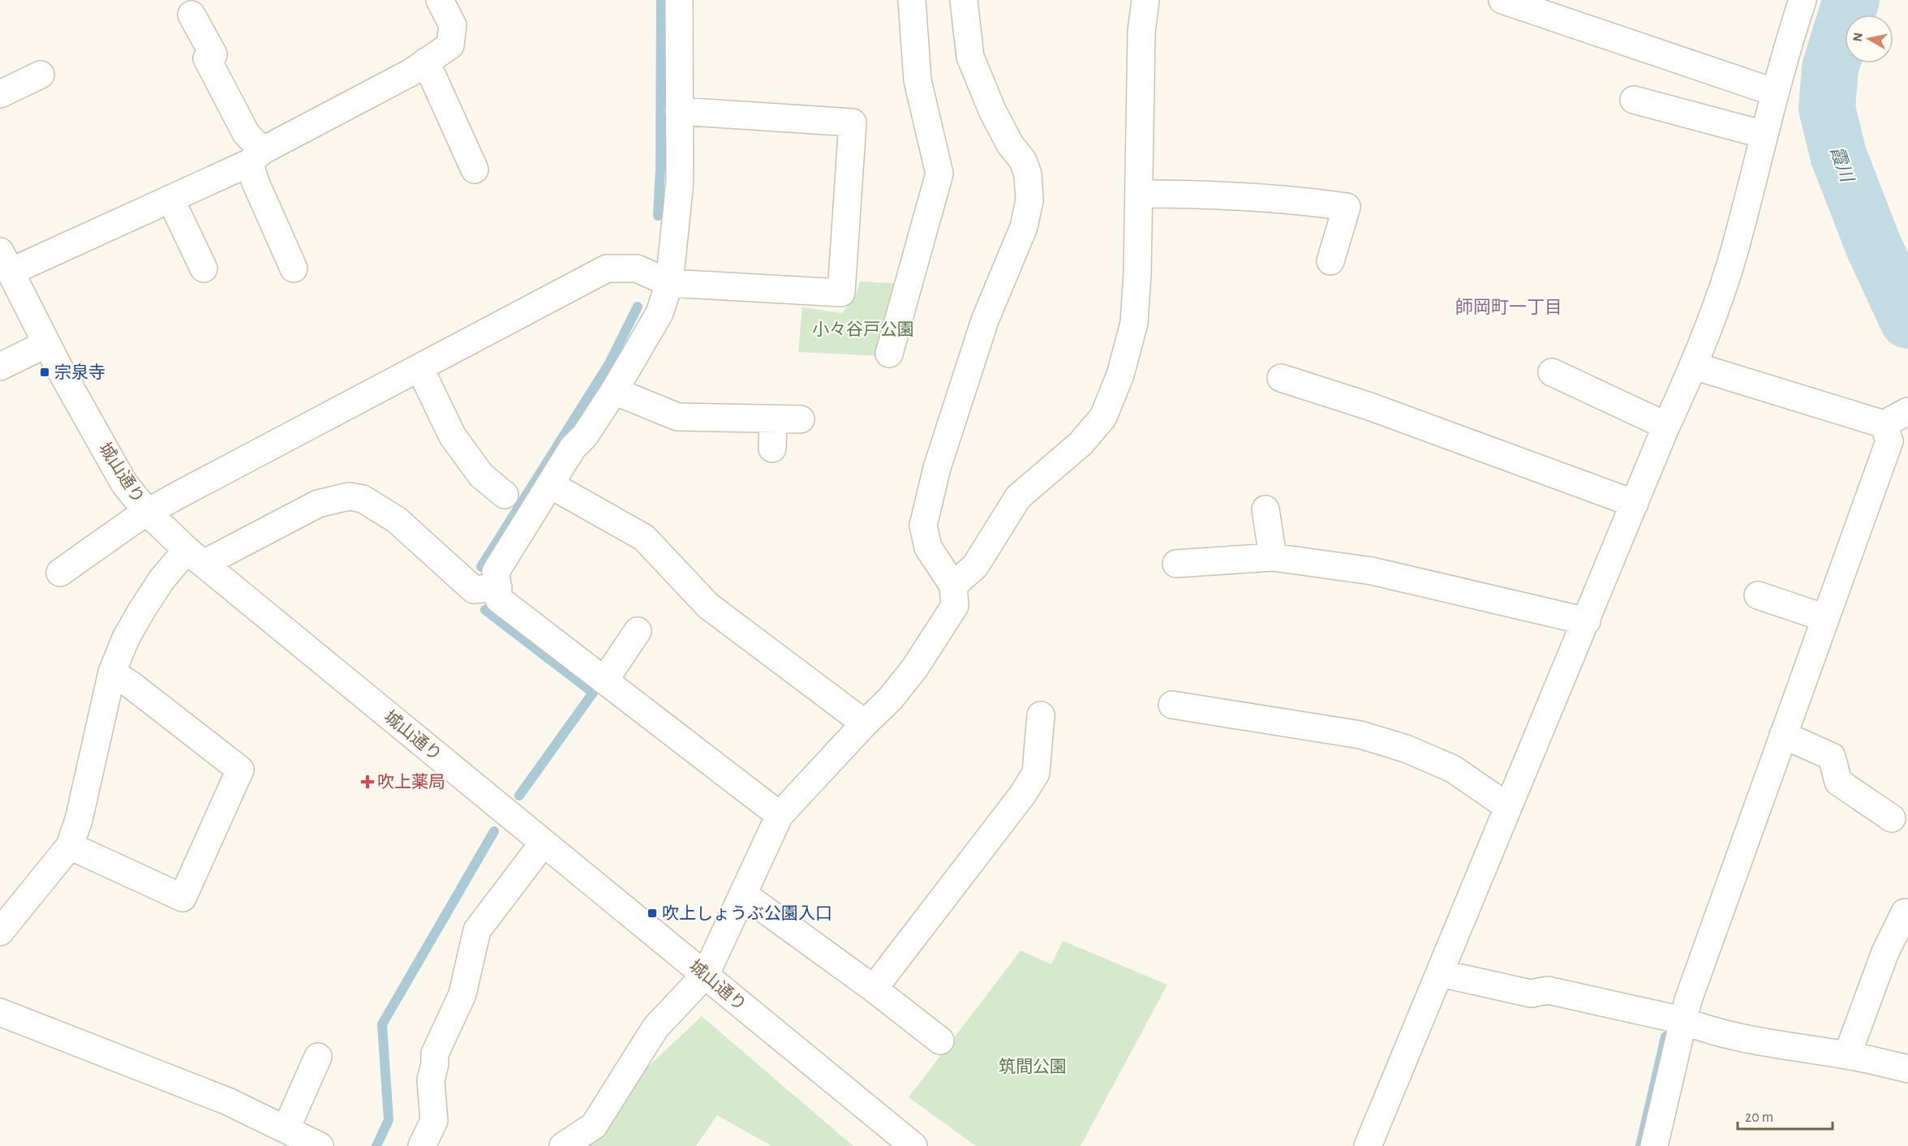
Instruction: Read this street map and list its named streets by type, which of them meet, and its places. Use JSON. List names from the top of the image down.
{
  "streets": {
    "street": ["城山通り"]
  },
  "districts": ["師岡町一丁目"],
  "water": ["霞川"],
  "parks": ["小々谷戸公園", "筑間公園"],
  "places": {
    "transit": ["宗泉寺", "吹上しょうぶ公園入口"],
    "health": ["吹上薬局"]
  },
  "scale_bar": "20 m",
  "north": "left"
}
